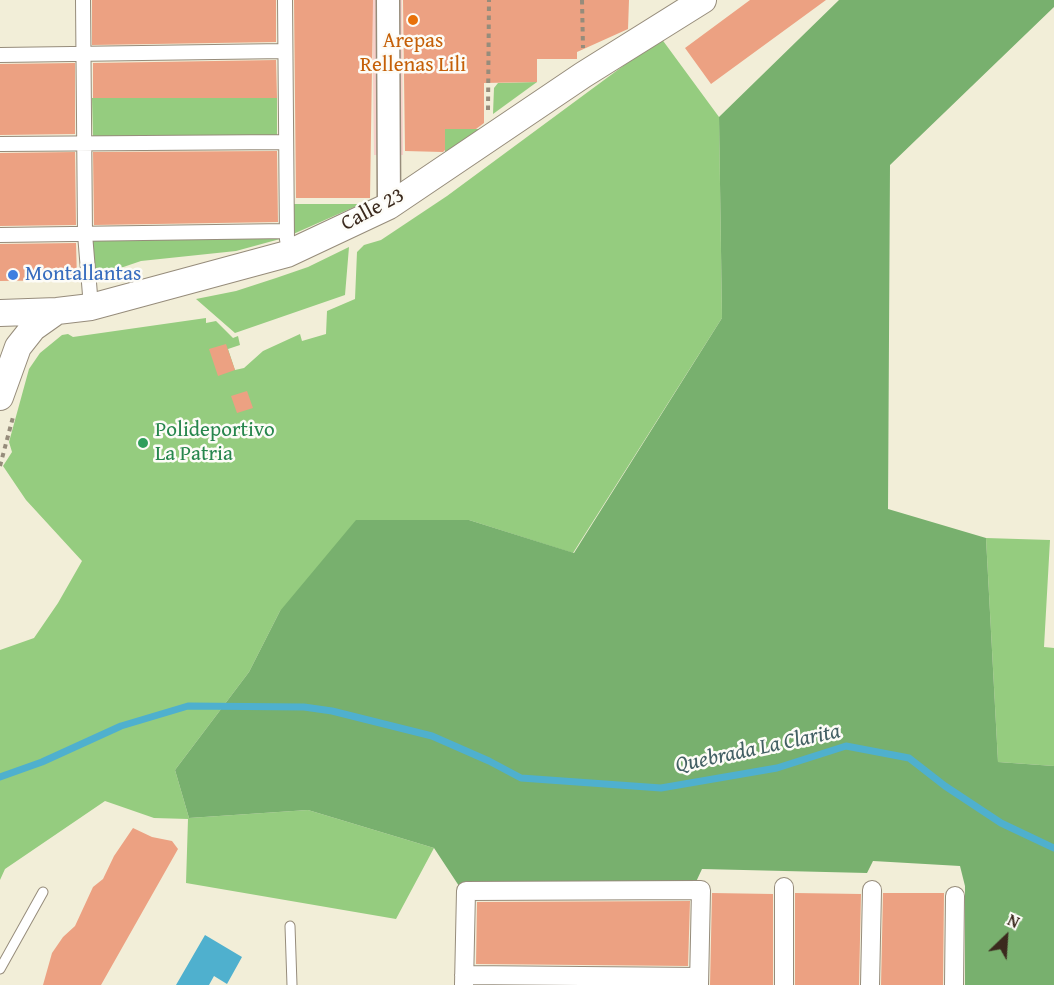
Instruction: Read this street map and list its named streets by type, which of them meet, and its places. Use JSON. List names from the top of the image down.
{
  "streets": {
    "main road": ["Calle 23"]
  },
  "water": ["Quebrada La Clarita"],
  "places": ["Arepas Rellenas Lili", "Montallantas", "Polideportivo La Patria"],
  "north": "top right"
}
